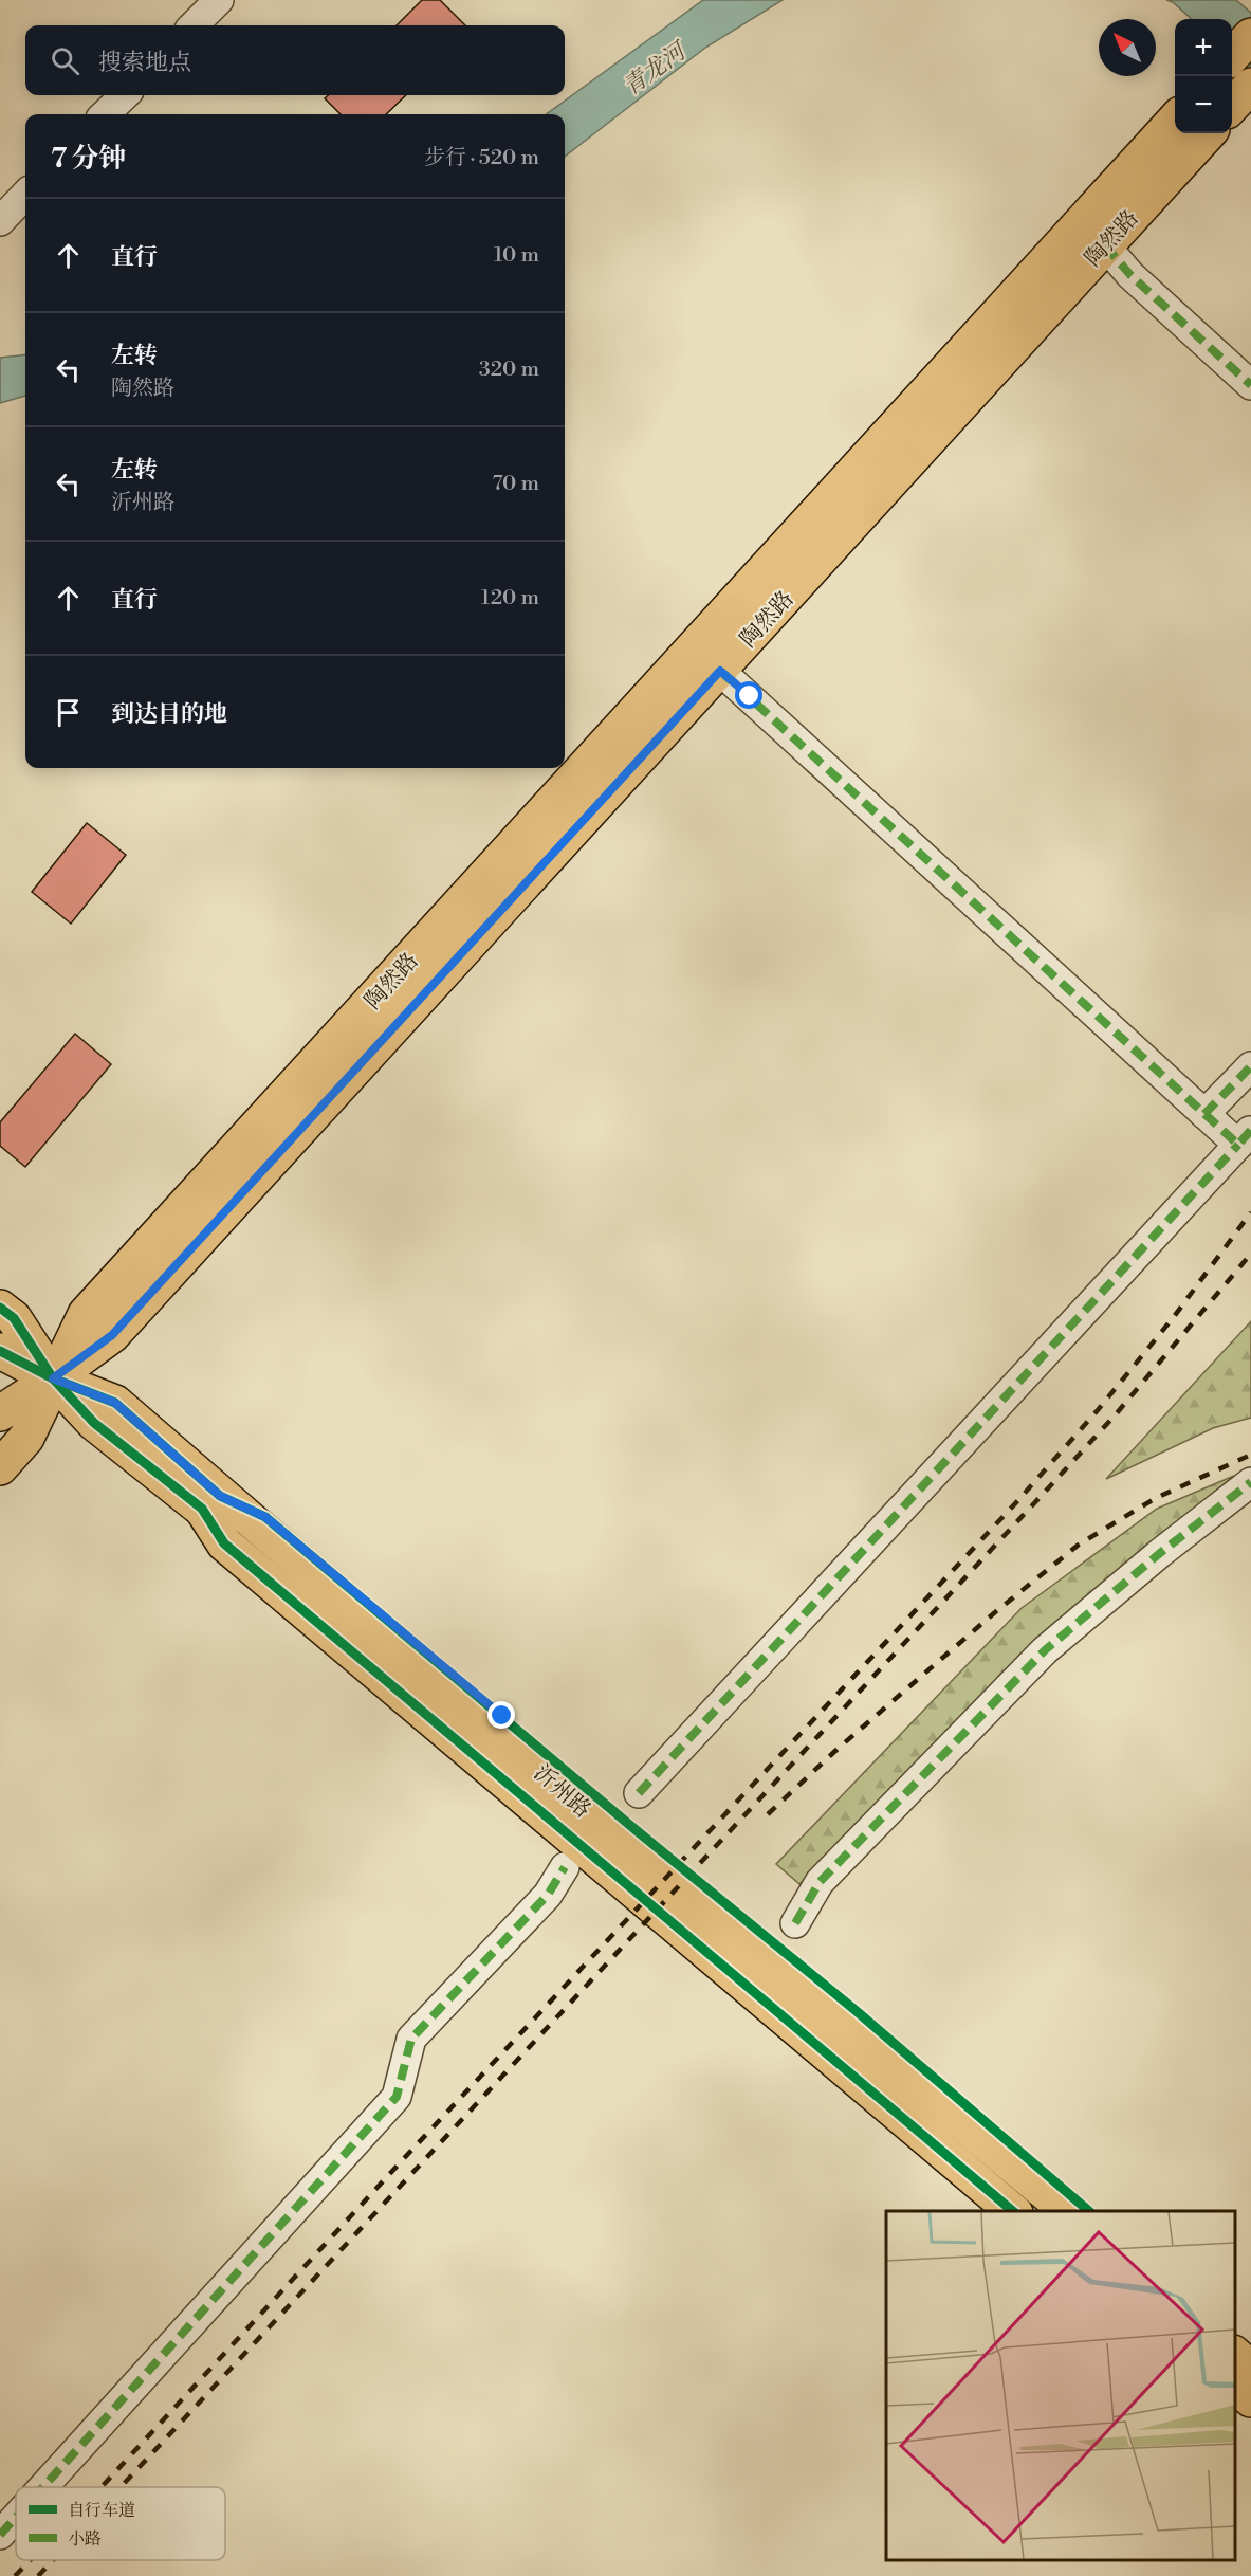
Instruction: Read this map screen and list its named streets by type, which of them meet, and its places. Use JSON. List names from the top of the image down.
{
  "streets": {
    "main road": ["陶然路", "沂州路"]
  },
  "crossings": [
    ["陶然路", "沂州路"]
  ],
  "water": ["青龙河"],
  "legend": ["自行车道", "小路"],
  "north": "top left",
  "page": {
    "map_buttons": ["+", "−"],
    "search": "搜索地点",
    "heading": ["7 分钟", "步行 · 520 m"],
    "list": [
      ["直行", "10 m"],
      ["左转", "陶然路", "320 m"],
      ["左转", "沂州路", "70 m"],
      ["直行", "120 m"],
      "到达目的地"
    ]
  }
}
